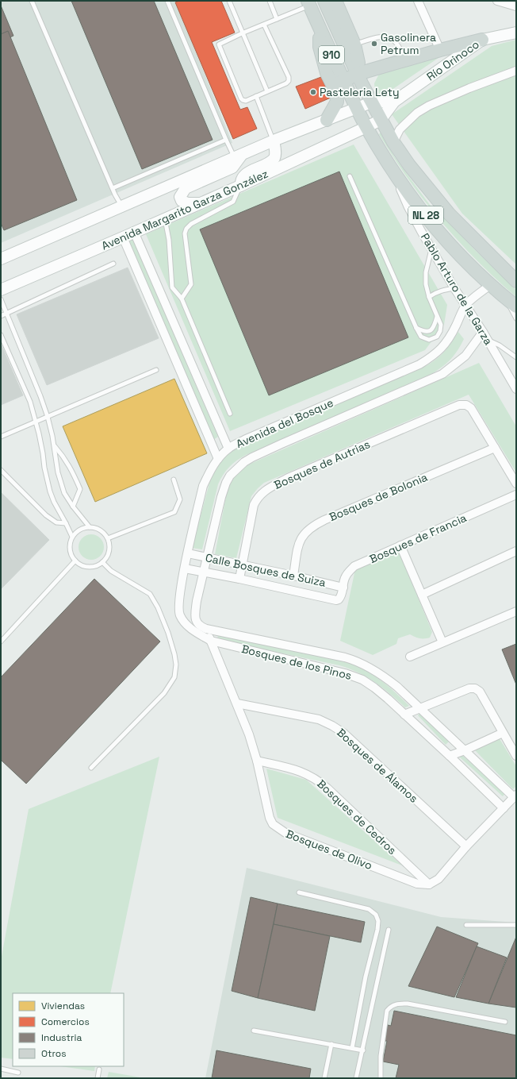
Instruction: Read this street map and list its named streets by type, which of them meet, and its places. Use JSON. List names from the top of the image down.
{
  "streets": {
    "main road": [
      "910",
      "Río Orinoco",
      "Avenida Margarito Garza González",
      "NL 28"
    ],
    "street": [
      "Pablo Arturo de la Garza",
      "Avenida del Bosque",
      "Bosques de Autrias",
      "Bosques de Bolonia",
      "Bosques de Francia",
      "Calle Bosques de Suiza",
      "Bosques de los Pinos",
      "Bosques de Álamos",
      "Bosques de Cedros",
      "Bosques de Olivo"
    ]
  },
  "crossings": [
    ["910", "NL 28"],
    ["Río Orinoco", "Avenida Margarito Garza González"],
    ["Río Orinoco", "NL 28"],
    ["Avenida Margarito Garza González", "NL 28"],
    ["NL 28", "Pablo Arturo de la Garza"],
    ["Pablo Arturo de la Garza", "Avenida del Bosque"],
    ["Avenida del Bosque", "Calle Bosques de Suiza"],
    ["Avenida del Bosque", "Bosques de los Pinos"],
    ["Bosques de Autrias", "Bosques de Bolonia"],
    ["Bosques de Autrias", "Calle Bosques de Suiza"],
    ["Bosques de Bolonia", "Calle Bosques de Suiza"],
    ["Bosques de Francia", "Calle Bosques de Suiza"],
    ["Bosques de los Pinos", "Bosques de Olivo"],
    ["Bosques de Álamos", "Bosques de Olivo"],
    ["Bosques de Cedros", "Bosques de Olivo"]
  ],
  "places": ["Gasolinera Petrum", "Pasteleria Lety"],
  "legend": [
    "Viviendas",
    "Comercios",
    "Industria",
    "Otros"
  ]
}
